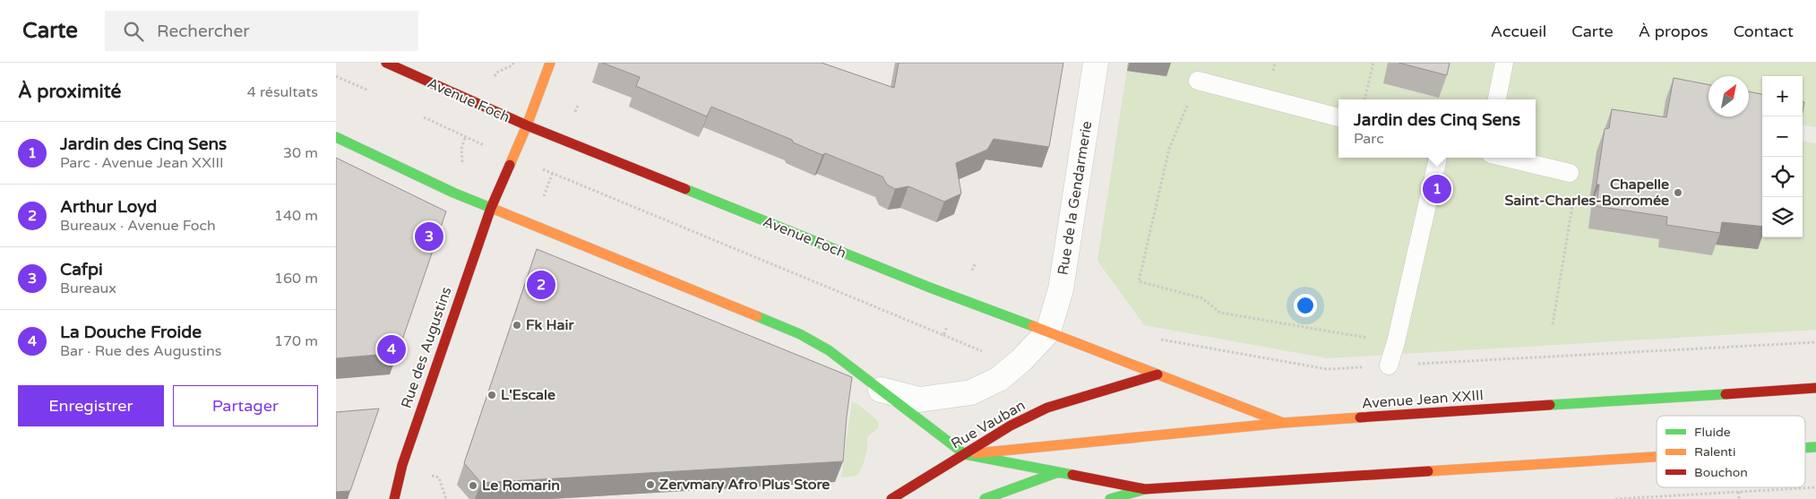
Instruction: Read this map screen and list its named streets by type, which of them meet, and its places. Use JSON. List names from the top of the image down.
{
  "streets": {
    "main road": [
      "Avenue Foch",
      "Rue des Augustins",
      "Avenue Jean XXIII",
      "Rue Vauban"
    ],
    "street": ["Rue de la Gendarmerie"]
  },
  "crossings": [
    ["Avenue Foch", "Rue de la Gendarmerie"],
    ["Avenue Foch", "Rue des Augustins"],
    ["Avenue Foch", "Avenue Jean XXIII"],
    ["Rue de la Gendarmerie", "Avenue Jean XXIII"],
    ["Avenue Jean XXIII", "Rue Vauban"]
  ],
  "places": [
    "Chapelle Saint-Charles-Borromée",
    "Fk Hair",
    "L'Escale",
    "Zervmary Afro Plus Store",
    "Le Romarin"
  ],
  "legend": ["Fluide", "Ralenti", "Bouchon"],
  "north": "top right",
  "page": {
    "header": "Carte",
    "search": "Rechercher",
    "nav": [
      "Accueil",
      "Carte",
      "À propos",
      "Contact"
    ],
    "heading": ["À proximité", "4 résultats"],
    "map_buttons": ["+", "−"],
    "popup": ["Jardin des Cinq Sens", "Parc"],
    "list": [
      {
        "mark": "1",
        "name": "Jardin des Cinq Sens",
        "note": "Parc · Avenue Jean XXIII",
        "value": "30 m"
      },
      {
        "mark": "2",
        "name": "Arthur Loyd",
        "note": "Bureaux · Avenue Foch",
        "value": "140 m"
      },
      {
        "mark": "3",
        "name": "Cafpi",
        "note": "Bureaux",
        "value": "160 m"
      },
      {
        "mark": "4",
        "name": "La Douche Froide",
        "note": "Bar · Rue des Augustins",
        "value": "170 m"
      }
    ],
    "pins": [
      "1",
      "3",
      "2",
      "4"
    ],
    "buttons": ["Enregistrer", "Partager"]
  }
}
